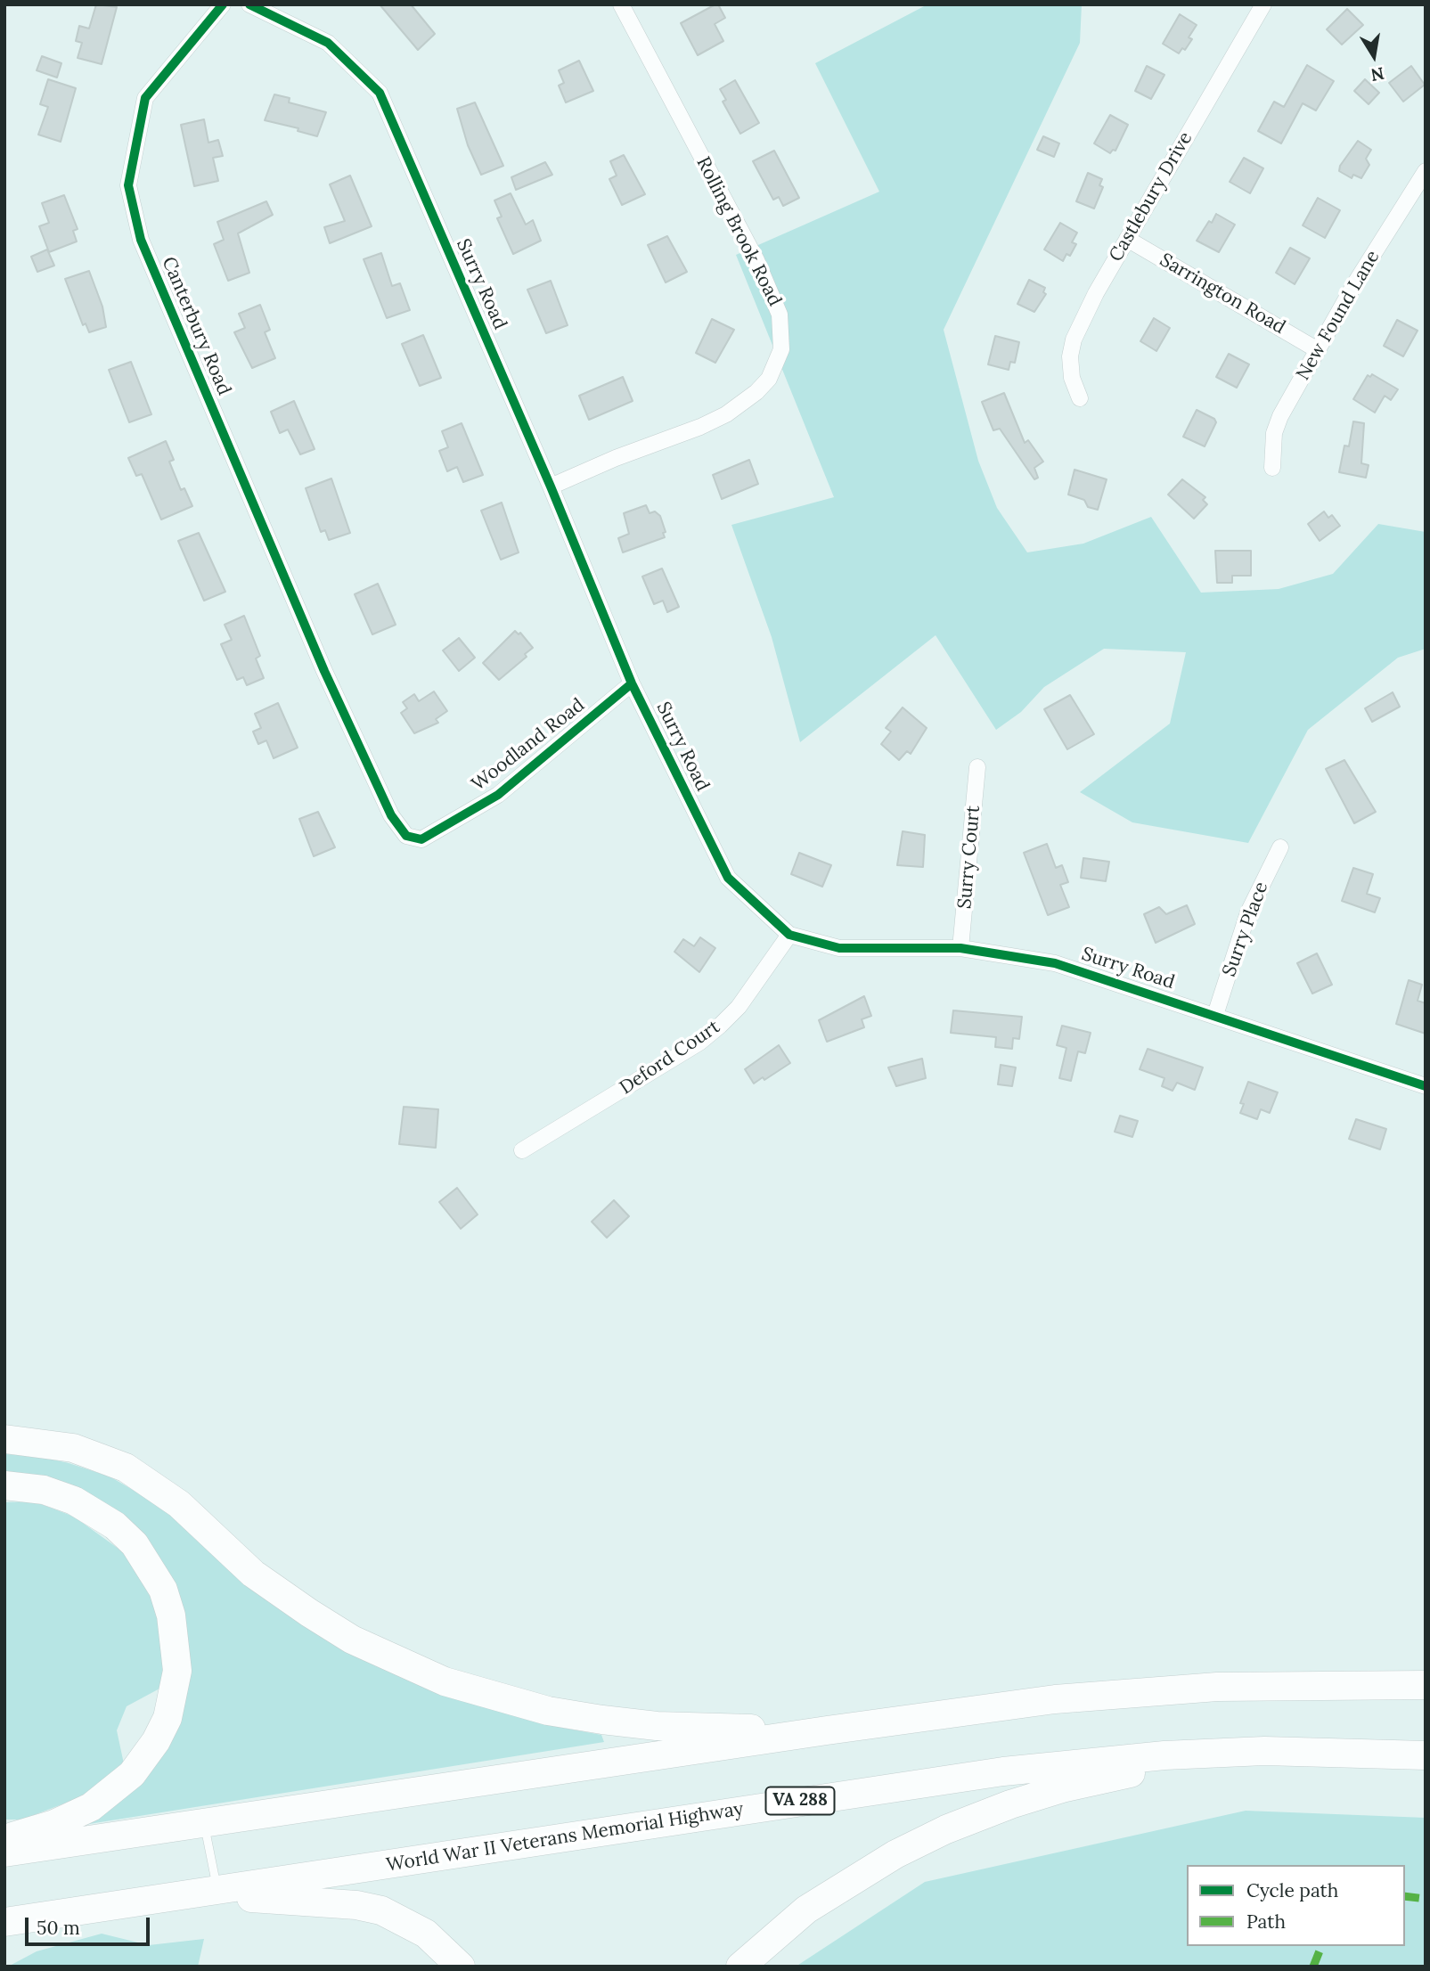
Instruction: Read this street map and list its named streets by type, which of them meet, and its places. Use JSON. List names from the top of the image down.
{
  "streets": {
    "highway": ["VA 288", "World War II Veterans Memorial Highway"],
    "street": [
      "Castlebury Drive",
      "Rolling Brook Road",
      "Surry Road",
      "Sarrington Road",
      "New Found Lane",
      "Canterbury Road",
      "Woodland Road",
      "Surry Court",
      "Surry Place",
      "Deford Court"
    ]
  },
  "crossings": [
    ["Castlebury Drive", "Sarrington Road"],
    ["Rolling Brook Road", "Surry Road"],
    ["Surry Road", "Woodland Road"],
    ["Surry Road", "Surry Court"],
    ["Surry Road", "Surry Place"],
    ["Surry Road", "Deford Court"],
    ["Sarrington Road", "New Found Lane"],
    ["Canterbury Road", "Woodland Road"]
  ],
  "legend": ["Cycle path", "Path"],
  "scale_bar": "50 m",
  "north": "bottom"
}
